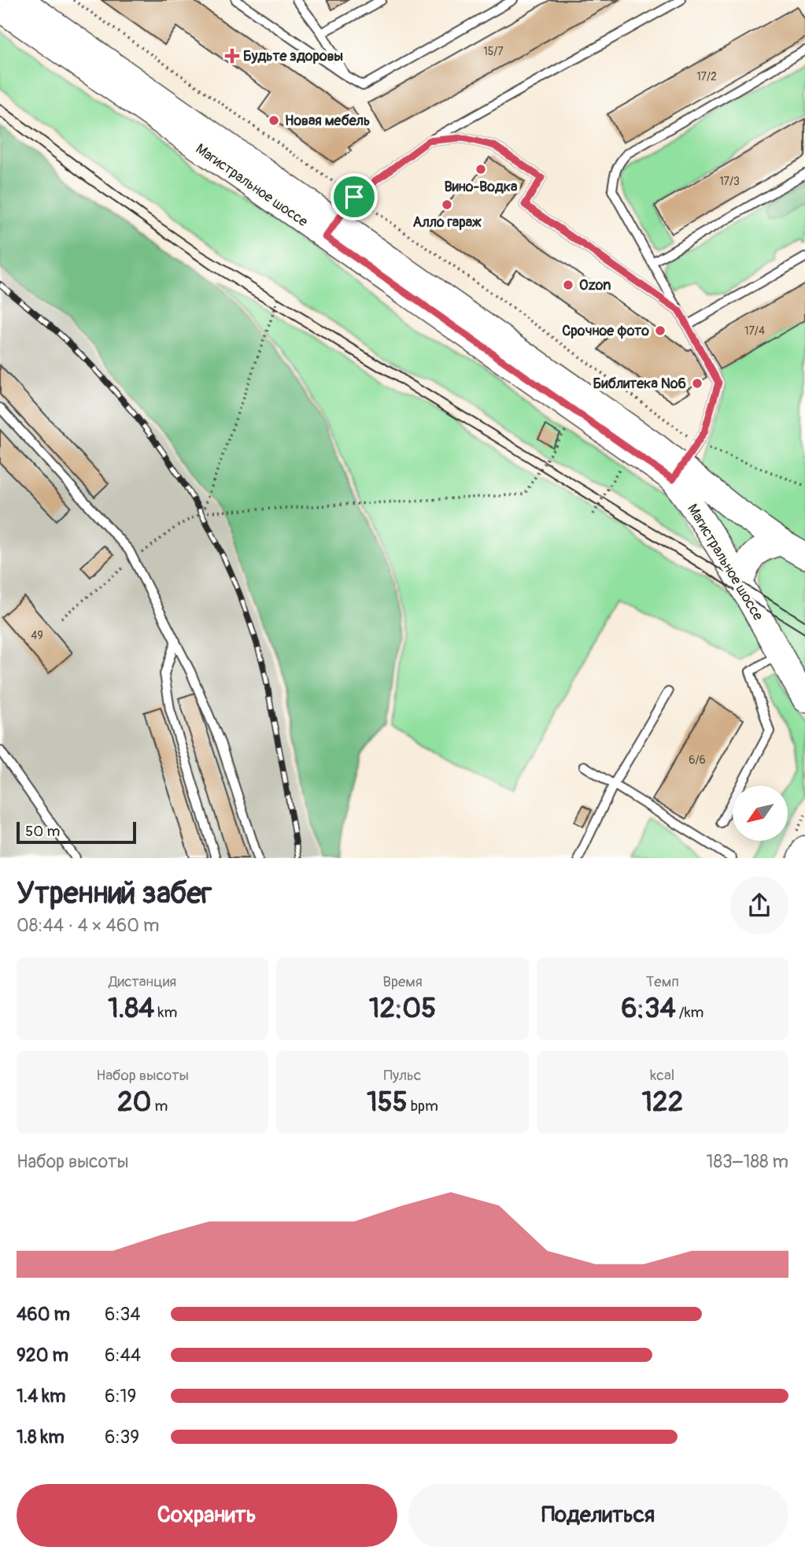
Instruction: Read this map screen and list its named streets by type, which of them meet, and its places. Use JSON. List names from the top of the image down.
{
  "streets": {
    "main road": ["Магистральное шоссе"]
  },
  "places": {
    "health": ["Будьте здоровы"],
    "other": [
      "Новая мебель",
      "Вино-Водка",
      "Алло гараж",
      "Ozon",
      "Срочное фото",
      "Библитека №6"
    ]
  },
  "house_numbers": [
    "15/7",
    "17/2",
    "17/3",
    "17/4",
    "49",
    "6/6"
  ],
  "scale_bar": "50 m",
  "north": "bottom left",
  "page": {
    "scale": "50 m",
    "heading": ["Утренний забег", "08:44 · 4 × 460 m"],
    "stats": [
      ["Дистанция", "1.84 km"],
      ["Время", "12:05"],
      ["Темп", "6:34 /km"],
      ["Набор высоты", "20 m"],
      ["Пульс", "155 bpm"],
      ["kcal", "122"]
    ],
    "chart": ["Набор высоты", "183–188 m"],
    "list": [
      {
        "name": "460 m",
        "note": "6:34"
      },
      {
        "name": "920 m",
        "note": "6:44"
      },
      {
        "name": "1.4 km",
        "note": "6:19"
      },
      {
        "name": "1.8 km",
        "note": "6:39"
      }
    ],
    "buttons": ["Сохранить", "Поделиться"]
  }
}
